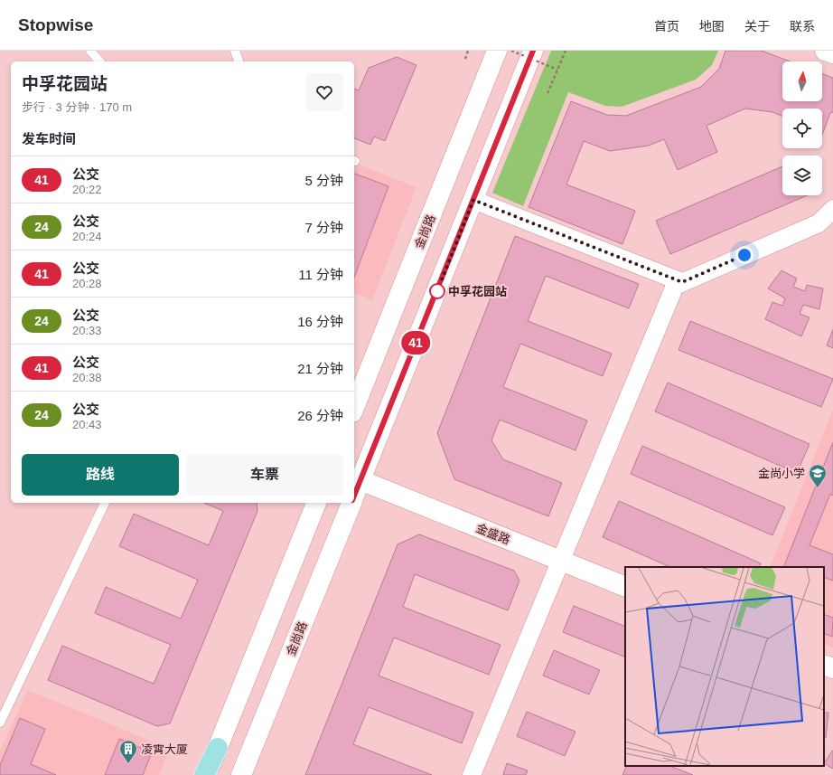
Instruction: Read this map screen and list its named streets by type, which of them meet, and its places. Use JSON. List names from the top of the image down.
{
  "streets": {
    "main road": ["金尚路", "金盛路"]
  },
  "crossings": [
    ["金尚路", "金盛路"]
  ],
  "places": {
    "other": ["中孚花园站"],
    "school or university": ["金尚小学"],
    "building": ["凌霄大厦"]
  },
  "lines": ["bus line 41"],
  "north": "top",
  "page": {
    "header": "Stopwise",
    "nav": [
      "首页",
      "地图",
      "关于",
      "联系"
    ],
    "on_map": "41",
    "heading": [
      ["中孚花园站", "步行 · 3 分钟 · 170 m"],
      "发车时间"
    ],
    "list": [
      {
        "mark": "41",
        "name": "公交",
        "note": "20:22",
        "value": "5 分钟"
      },
      {
        "mark": "24",
        "name": "公交",
        "note": "20:24",
        "value": "7 分钟"
      },
      {
        "mark": "41",
        "name": "公交",
        "note": "20:28",
        "value": "11 分钟"
      },
      {
        "mark": "24",
        "name": "公交",
        "note": "20:33",
        "value": "16 分钟"
      },
      {
        "mark": "41",
        "name": "公交",
        "note": "20:38",
        "value": "21 分钟"
      },
      {
        "mark": "24",
        "name": "公交",
        "note": "20:43",
        "value": "26 分钟"
      }
    ],
    "buttons": ["路线", "车票"]
  }
}
